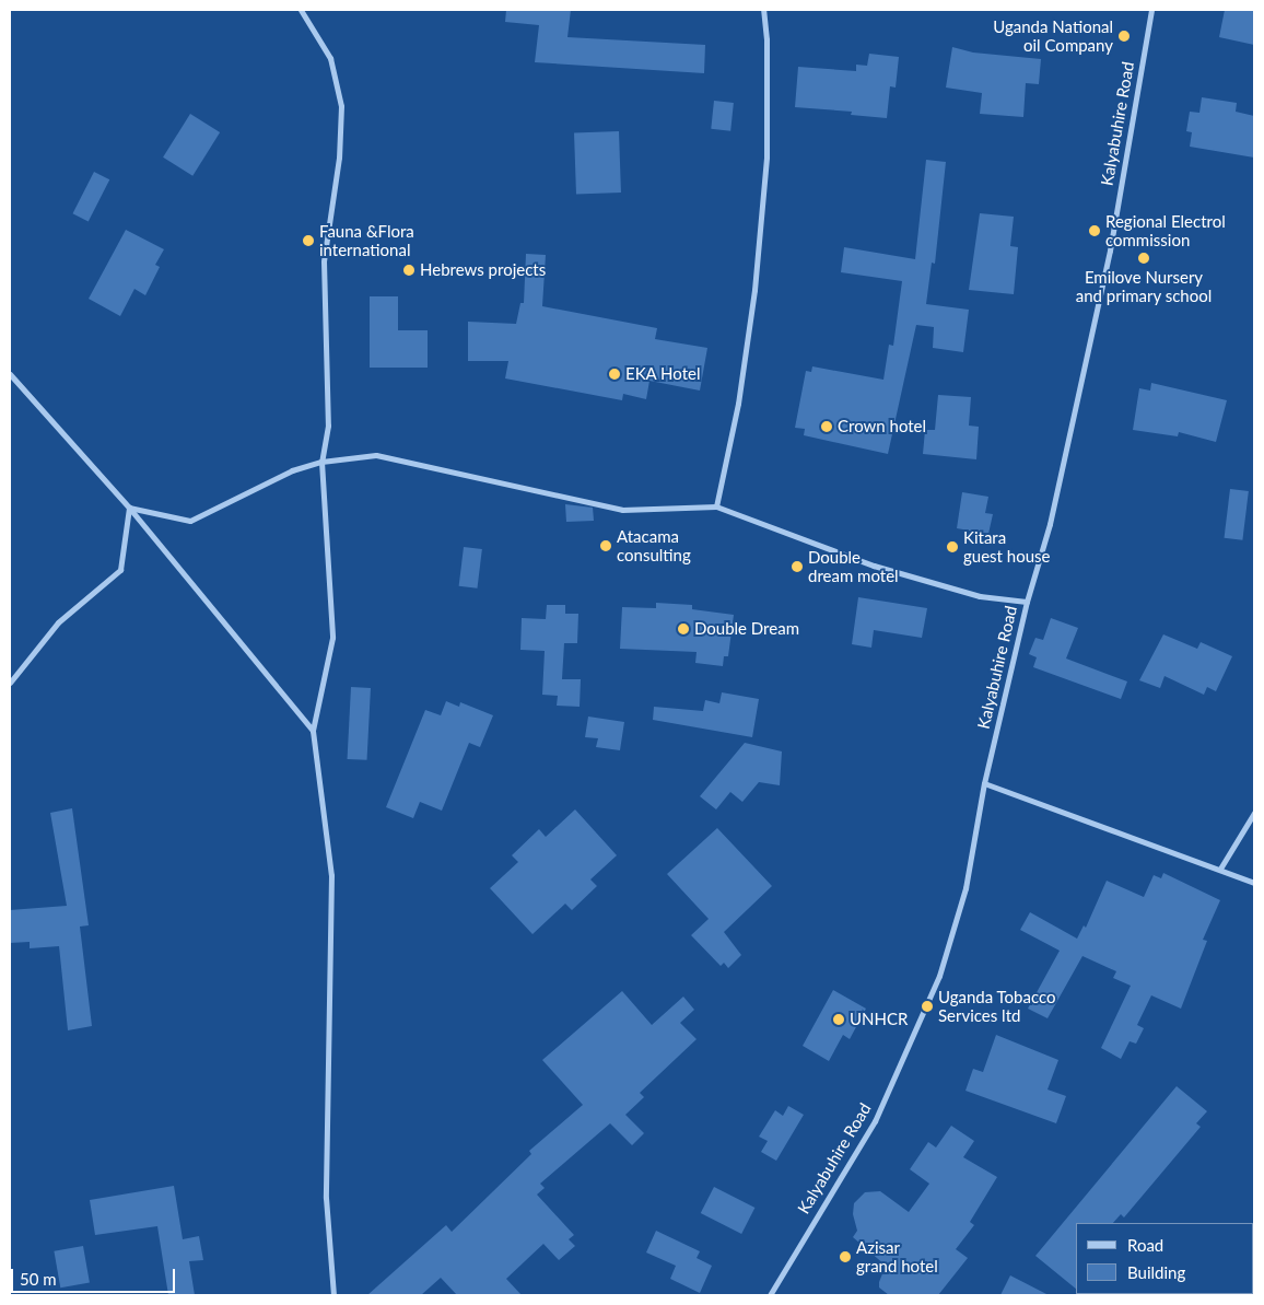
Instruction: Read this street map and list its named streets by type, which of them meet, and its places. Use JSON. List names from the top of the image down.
{
  "streets": {
    "street": ["Kalyabuhire Road"]
  },
  "places": [
    "Uganda National oil Company",
    "Regional Electrol commission",
    "Fauna &Flora international",
    "Emilove Nursery and primary school",
    "Hebrews projects",
    "EKA Hotel",
    "Crown hotel",
    "Atacama consulting",
    "Kitara guest house",
    "Double dream motel",
    "Double Dream",
    "Uganda Tobacco Services ltd",
    "UNHCR",
    "Azisar grand hotel"
  ],
  "legend": ["Road", "Building"],
  "scale_bar": "50 m"
}
